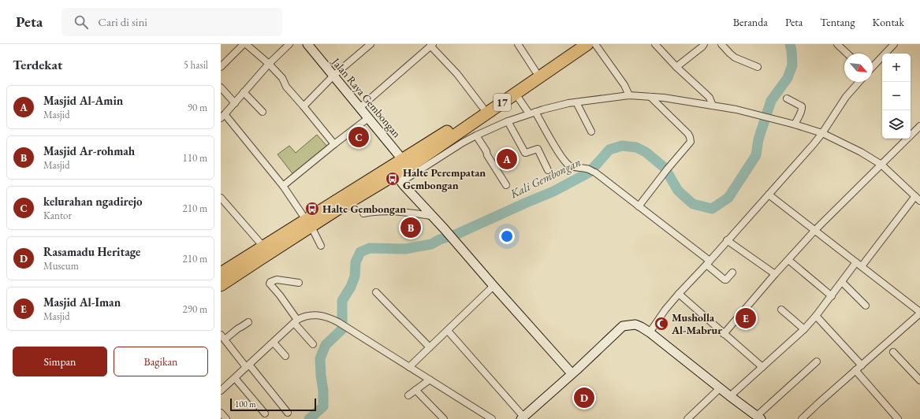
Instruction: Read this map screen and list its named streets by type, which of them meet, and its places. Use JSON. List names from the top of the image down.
{
  "streets": {
    "highway": ["17"],
    "street": ["Jalan Raya Gembongan"]
  },
  "crossings": [
    ["Jalan Raya Gembongan", "17"]
  ],
  "water": ["Kali Gembongan"],
  "places": {
    "bus stop": ["Halte Perempatan Gembongan", "Halte Gembongan"],
    "mosque": ["Musholla Al-Mabrur"]
  },
  "scale_bar": "100 m",
  "north": "bottom right",
  "page": {
    "header": "Peta",
    "search": "Cari di sini",
    "nav": [
      "Beranda",
      "Peta",
      "Tentang",
      "Kontak"
    ],
    "heading": ["Terdekat", "5 hasil"],
    "map_buttons": ["+", "−"],
    "list": [
      {
        "mark": "A",
        "name": "Masjid Al-Amin",
        "note": "Masjid",
        "value": "90 m"
      },
      {
        "mark": "B",
        "name": "Masjid Ar-rohmah",
        "note": "Masjid",
        "value": "110 m"
      },
      {
        "mark": "C",
        "name": "kelurahan ngadirejo",
        "note": "Kantor",
        "value": "210 m"
      },
      {
        "mark": "D",
        "name": "Rasamadu Heritage",
        "note": "Museum",
        "value": "210 m"
      },
      {
        "mark": "E",
        "name": "Masjid Al-Iman",
        "note": "Masjid",
        "value": "290 m"
      }
    ],
    "pins": [
      "C",
      "A",
      "B",
      "E",
      "D"
    ],
    "buttons": ["Simpan", "Bagikan"],
    "scale": "100 m"
  }
}
